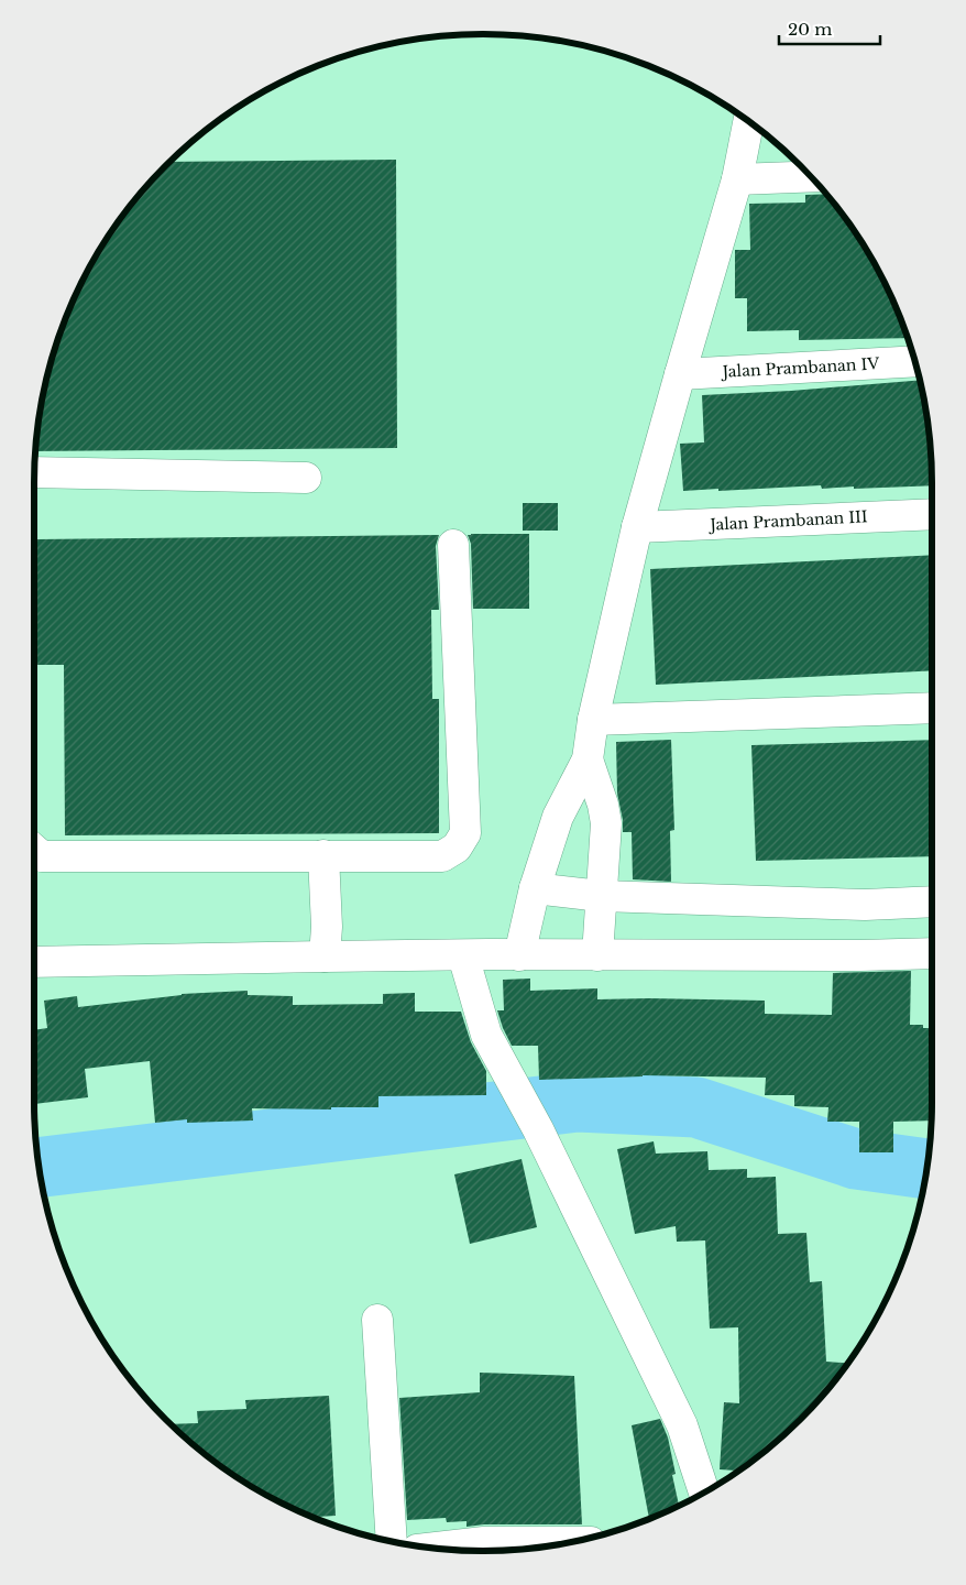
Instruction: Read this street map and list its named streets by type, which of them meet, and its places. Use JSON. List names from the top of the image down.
{
  "streets": {
    "street": ["Jalan Prambanan IV", "Jalan Prambanan III"]
  },
  "scale_bar": "20 m"
}
